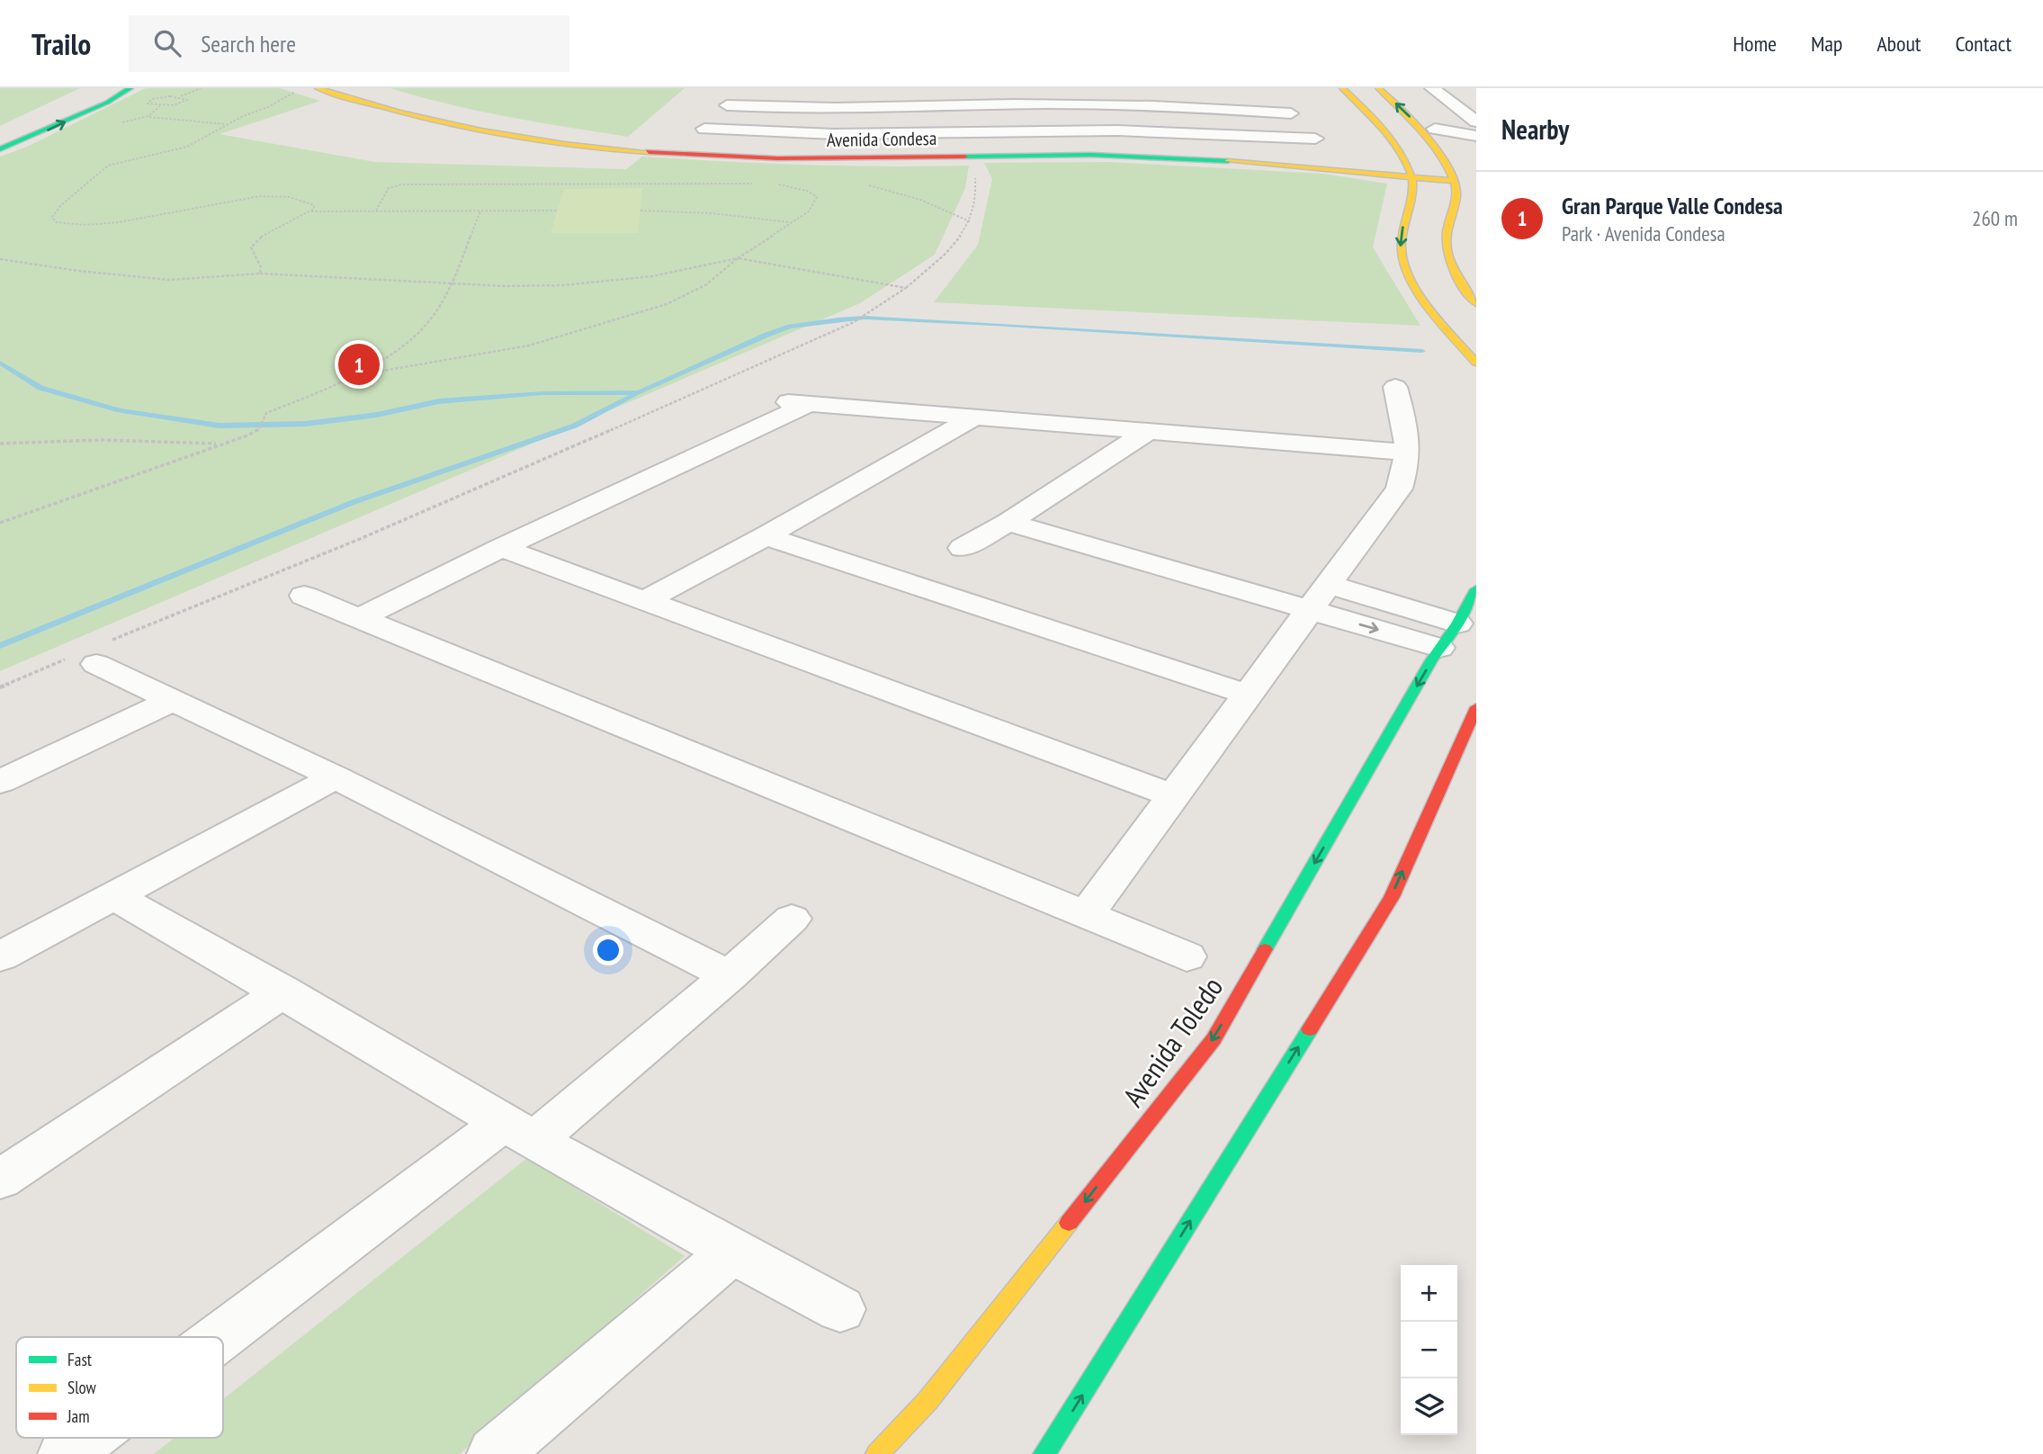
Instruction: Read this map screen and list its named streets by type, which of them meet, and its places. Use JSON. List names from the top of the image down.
{
  "streets": {
    "street": ["Avenida Condesa", "Avenida Toledo"]
  },
  "legend": ["Fast", "Slow", "Jam"],
  "page": {
    "header": "Trailo",
    "search": "Search here",
    "nav": [
      "Home",
      "Map",
      "About",
      "Contact"
    ],
    "heading": "Nearby",
    "list": [
      {
        "mark": "1",
        "name": "Gran Parque Valle Condesa",
        "note": "Park · Avenida Condesa",
        "value": "260 m"
      }
    ],
    "pins": "1",
    "map_buttons": ["+", "−"]
  }
}
